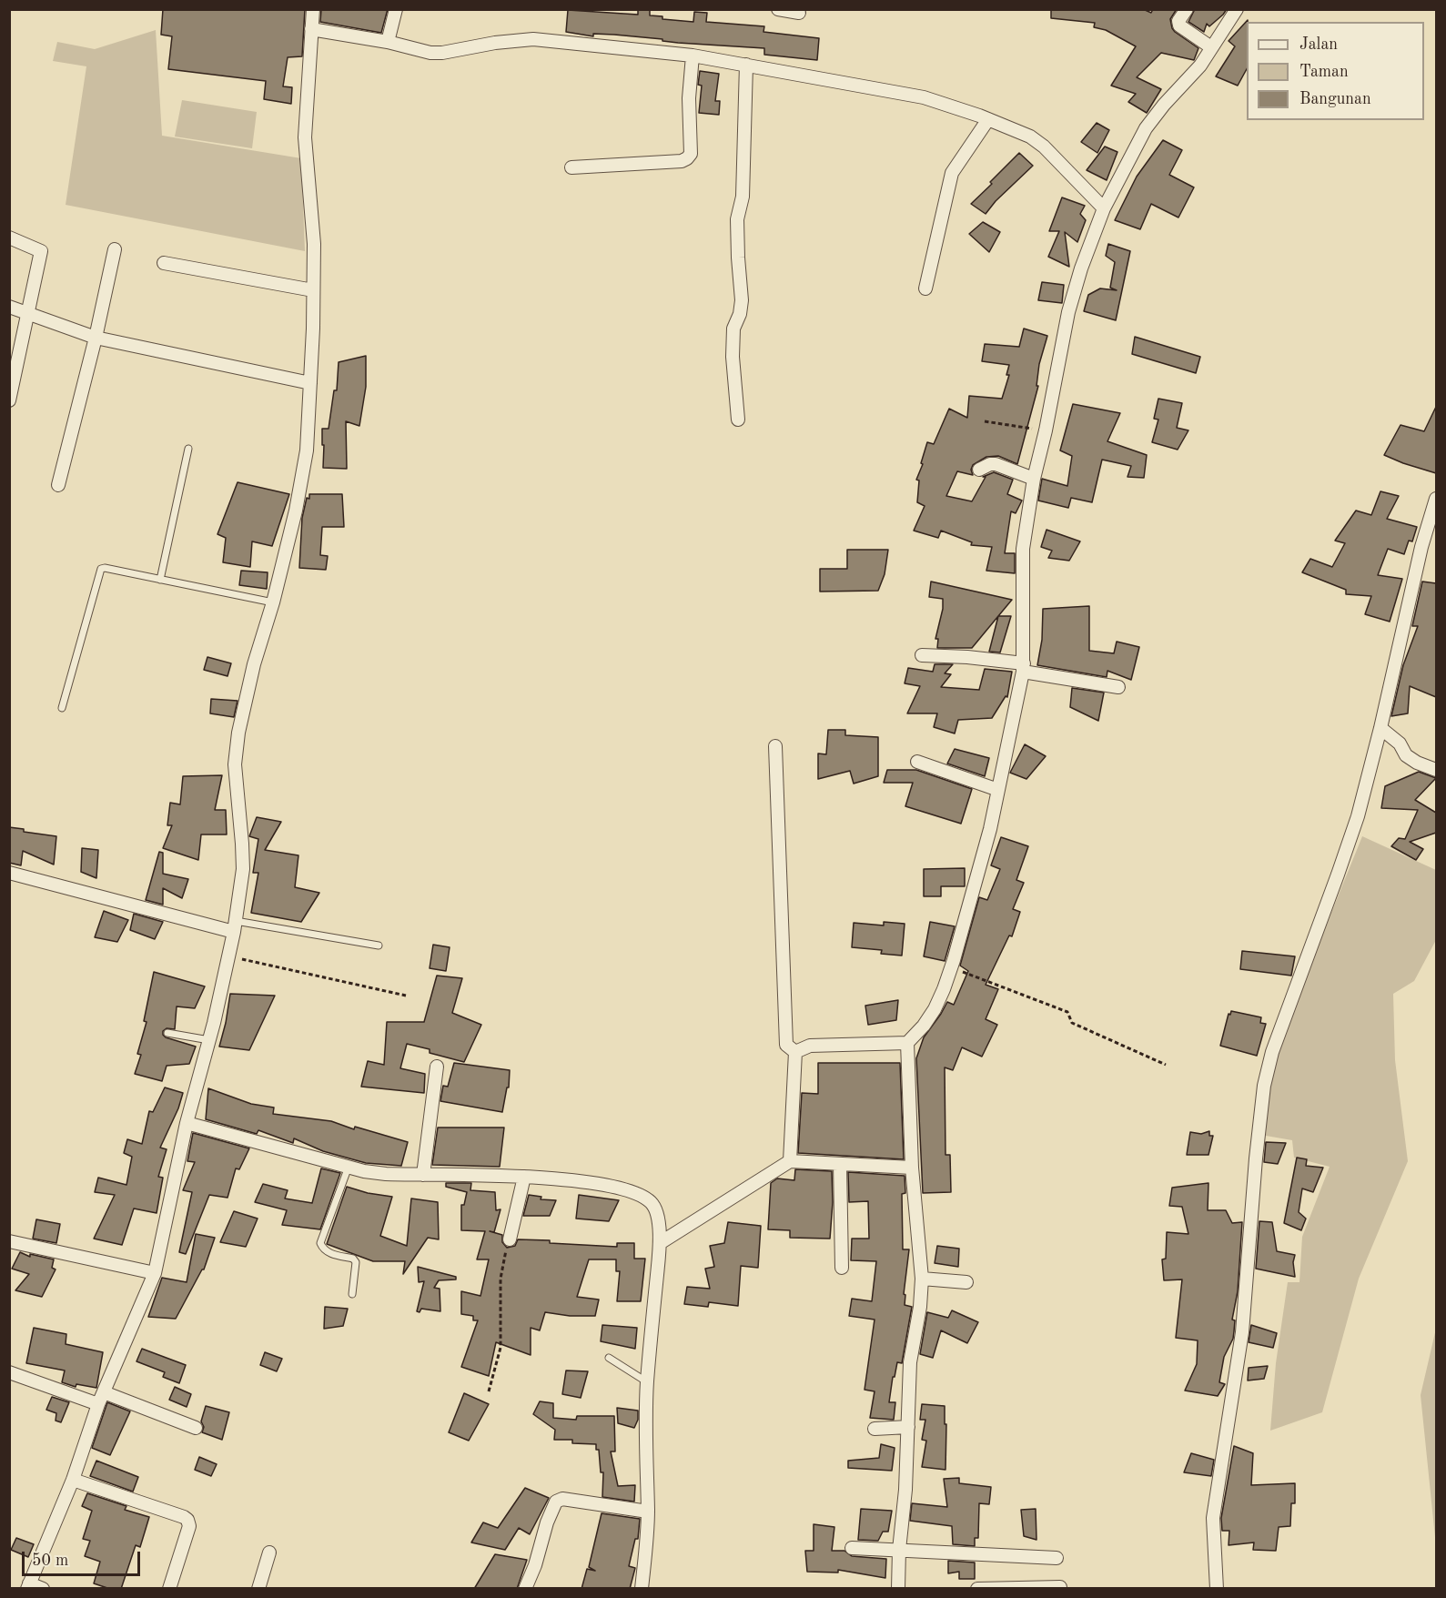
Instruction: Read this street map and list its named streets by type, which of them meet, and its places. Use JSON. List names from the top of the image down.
{
  "legend": ["Jalan", "Taman", "Bangunan"],
  "scale_bar": "50 m"
}
